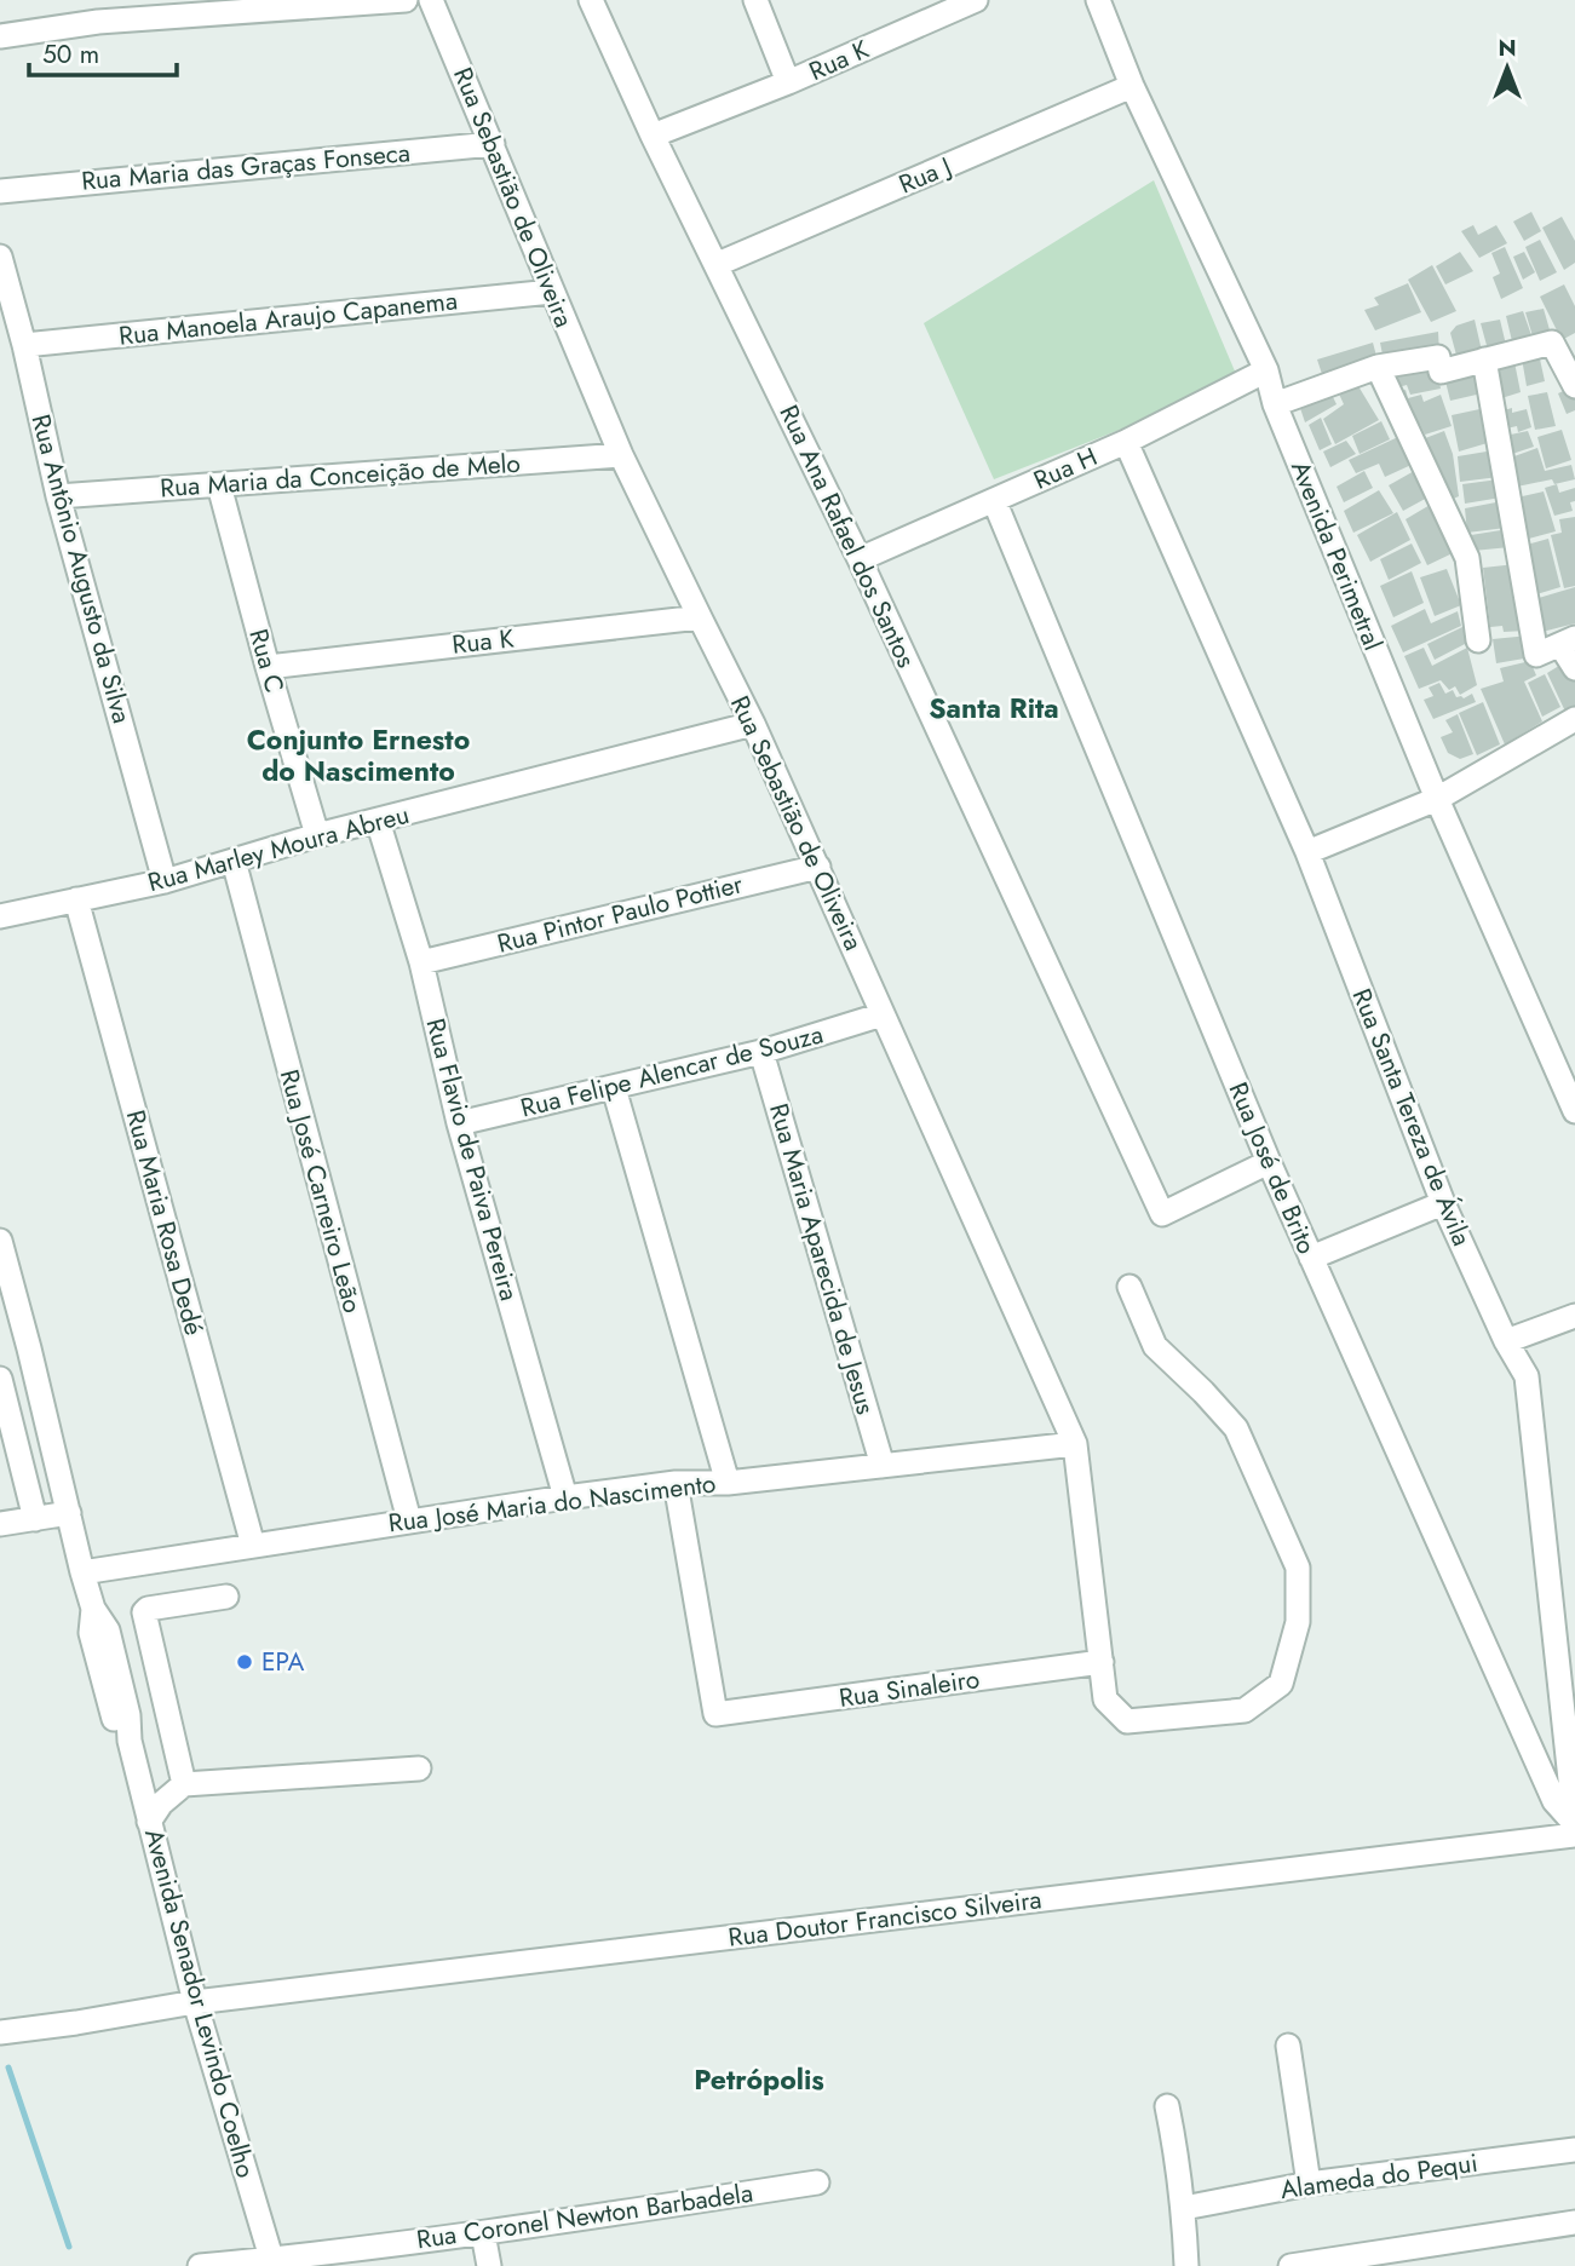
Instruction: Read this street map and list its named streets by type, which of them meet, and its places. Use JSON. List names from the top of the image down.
{
  "streets": {
    "street": [
      "Rua K",
      "Rua Maria das Graças Fonseca",
      "Rua J",
      "Rua Sebastião de Oliveira",
      "Rua Manoela Araujo Capanema",
      "Rua H",
      "Rua Maria da Conceição de Melo",
      "Rua Ana Rafael dos Santos",
      "Avenida Perimetral",
      "Rua Antônio Augusto da Silva",
      "Rua C",
      "Rua Marley Moura Abreu",
      "Rua Pintor Paulo Pottier",
      "Rua Felipe Alencar de Souza",
      "Rua Santa Tereza de Ávila",
      "Rua Flavio de Paiva Pereira",
      "Rua José de Brito",
      "Rua José Carneiro Leão",
      "Rua Maria Rosa Dedé",
      "Rua Maria Aparecida de Jesus",
      "Rua José Maria do Nascimento",
      "Rua Sinaleiro",
      "Rua Doutor Francisco Silveira",
      "Avenida Senador Levindo Coelho",
      "Alameda do Pequi",
      "Rua Coronel Newton Barbadela"
    ]
  },
  "crossings": [
    ["Rua K", "Rua Sebastião de Oliveira"],
    ["Rua K", "Rua Ana Rafael dos Santos"],
    ["Rua K", "Rua C"],
    ["Rua Maria das Graças Fonseca", "Rua Sebastião de Oliveira"],
    ["Rua J", "Rua Ana Rafael dos Santos"],
    ["Rua J", "Avenida Perimetral"],
    ["Rua Sebastião de Oliveira", "Rua Manoela Araujo Capanema"],
    ["Rua Sebastião de Oliveira", "Rua Maria da Conceição de Melo"],
    ["Rua Sebastião de Oliveira", "Rua Marley Moura Abreu"],
    ["Rua Sebastião de Oliveira", "Rua Pintor Paulo Pottier"],
    ["Rua Sebastião de Oliveira", "Rua Felipe Alencar de Souza"],
    ["Rua Sebastião de Oliveira", "Rua José Maria do Nascimento"],
    ["Rua Sebastião de Oliveira", "Rua Sinaleiro"],
    ["Rua Manoela Araujo Capanema", "Rua Antônio Augusto da Silva"],
    ["Rua H", "Rua Ana Rafael dos Santos"],
    ["Rua H", "Avenida Perimetral"],
    ["Rua H", "Rua Santa Tereza de Ávila"],
    ["Rua H", "Rua José de Brito"],
    ["Rua Maria da Conceição de Melo", "Rua Antônio Augusto da Silva"],
    ["Rua Maria da Conceição de Melo", "Rua C"],
    ["Rua Ana Rafael dos Santos", "Rua José de Brito"],
    ["Rua Antônio Augusto da Silva", "Rua Marley Moura Abreu"],
    ["Rua C", "Rua Marley Moura Abreu"],
    ["Rua Marley Moura Abreu", "Rua Flavio de Paiva Pereira"],
    ["Rua Marley Moura Abreu", "Rua José Carneiro Leão"],
    ["Rua Marley Moura Abreu", "Rua Maria Rosa Dedé"],
    ["Rua Pintor Paulo Pottier", "Rua Flavio de Paiva Pereira"],
    ["Rua Felipe Alencar de Souza", "Rua Flavio de Paiva Pereira"],
    ["Rua Felipe Alencar de Souza", "Rua Maria Aparecida de Jesus"],
    ["Rua Santa Tereza de Ávila", "Rua José de Brito"],
    ["Rua Flavio de Paiva Pereira", "Rua José Maria do Nascimento"],
    ["Rua José Carneiro Leão", "Rua José Maria do Nascimento"],
    ["Rua Maria Rosa Dedé", "Rua José Maria do Nascimento"],
    ["Rua Maria Aparecida de Jesus", "Rua José Maria do Nascimento"],
    ["Rua José Maria do Nascimento", "Rua Sinaleiro"],
    ["Rua José Maria do Nascimento", "Avenida Senador Levindo Coelho"],
    ["Rua Doutor Francisco Silveira", "Avenida Senador Levindo Coelho"],
    ["Avenida Senador Levindo Coelho", "Rua Coronel Newton Barbadela"]
  ],
  "districts": ["Santa Rita", "Conjunto Ernesto do Nascimento", "Petrópolis"],
  "places": ["EPA"],
  "scale_bar": "50 m",
  "north": "top"
}
